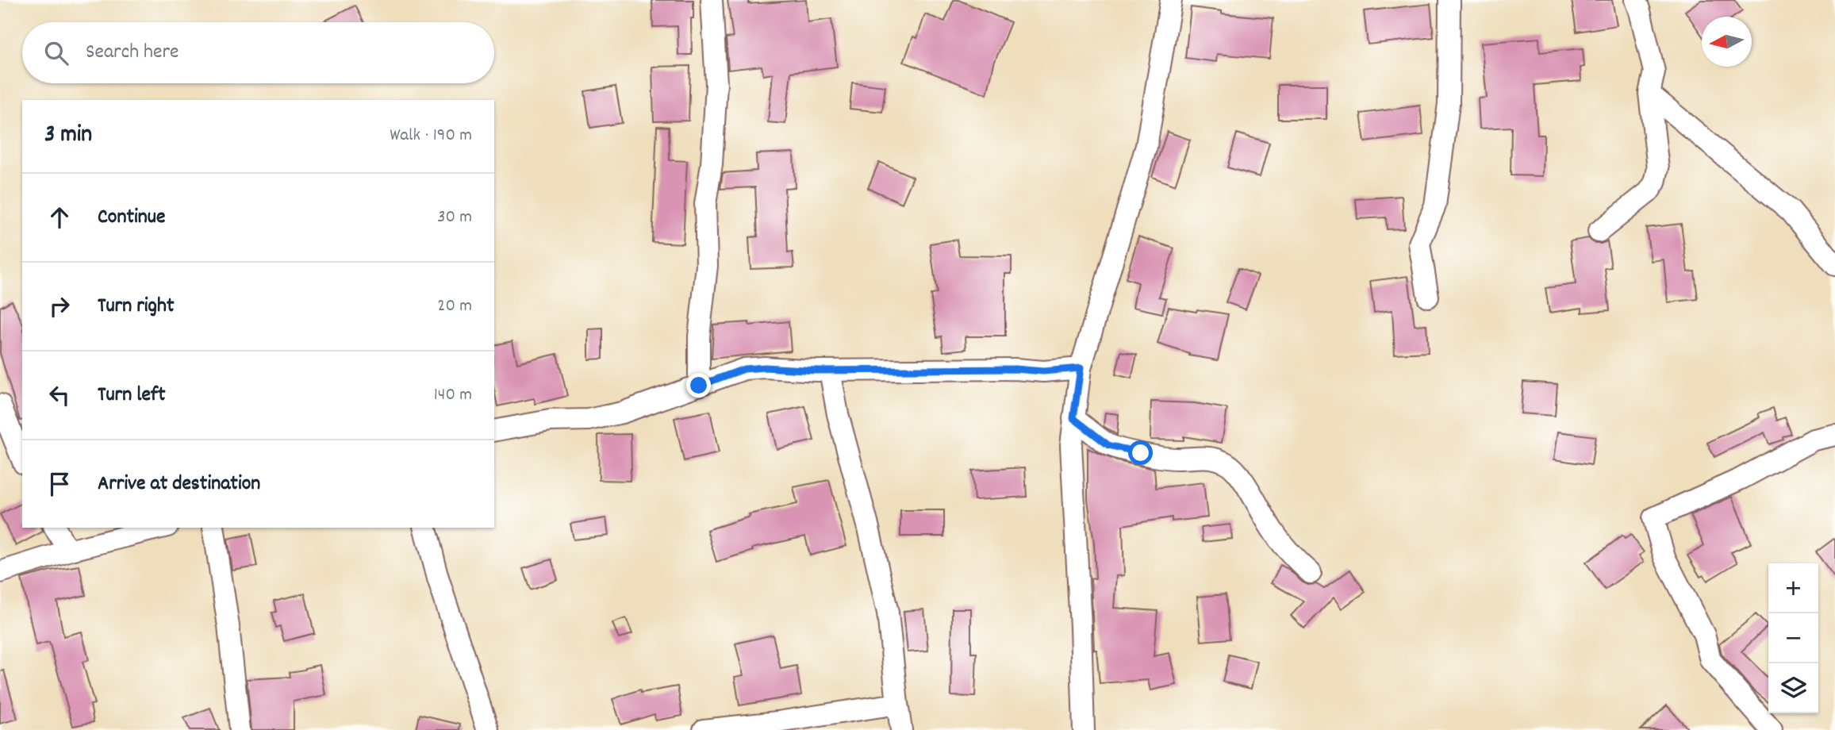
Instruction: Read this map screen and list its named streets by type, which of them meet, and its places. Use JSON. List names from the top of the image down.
{
  "north": "left",
  "page": {
    "search": "Search here",
    "heading": ["3 min", "Walk · 190 m"],
    "list": [
      ["Continue", "30 m"],
      ["Turn right", "20 m"],
      ["Turn left", "140 m"],
      "Arrive at destination"
    ],
    "map_buttons": ["+", "−"]
  }
}
